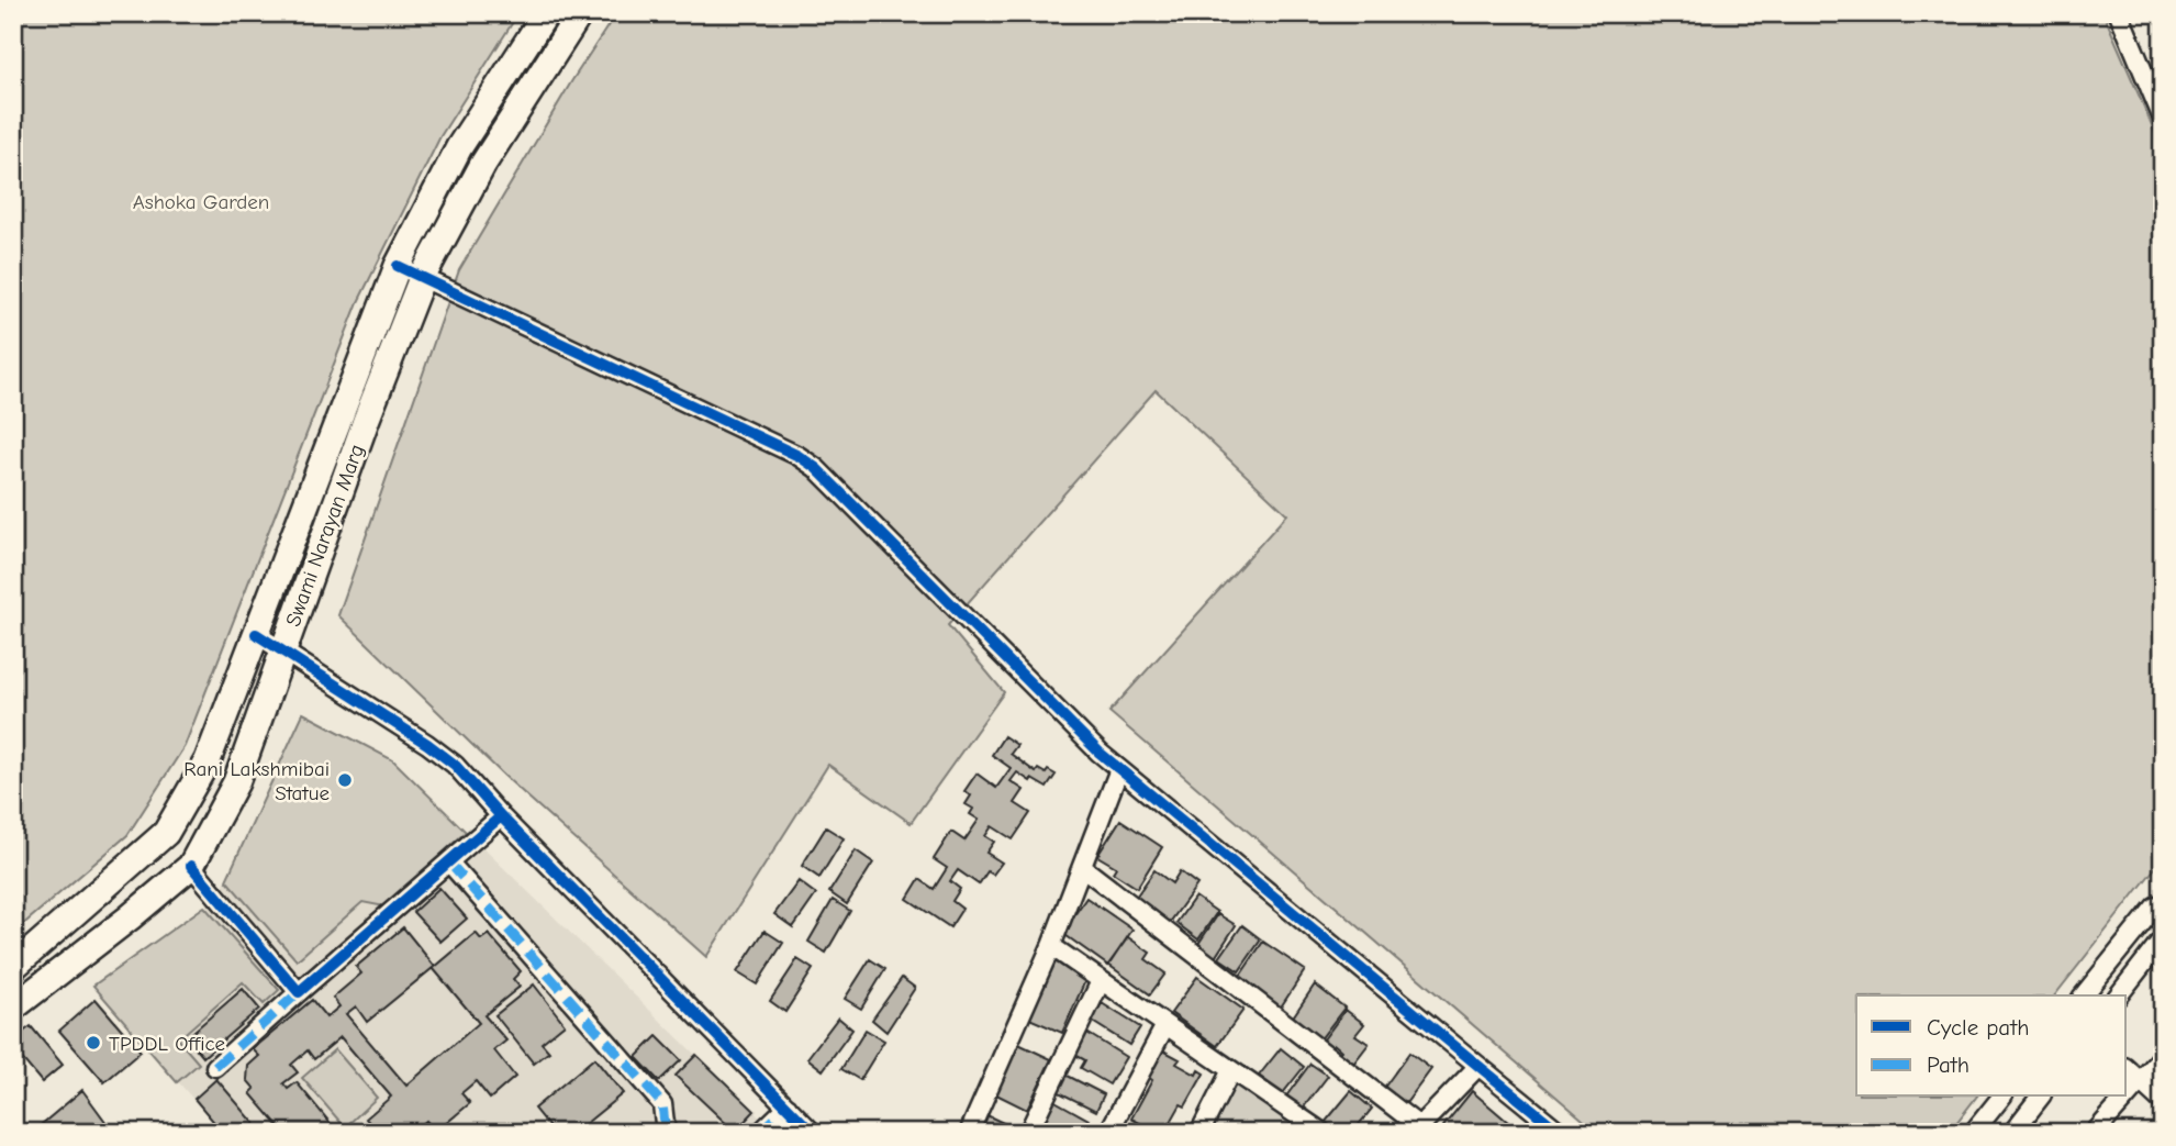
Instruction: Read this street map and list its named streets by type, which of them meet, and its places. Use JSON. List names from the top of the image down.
{
  "streets": {
    "main road": ["Swami Narayan Marg"]
  },
  "parks": ["Ashoka Garden"],
  "places": ["Rani Lakshmibai Statue", "TPDDL Office"],
  "legend": ["Cycle path", "Path"]
}
